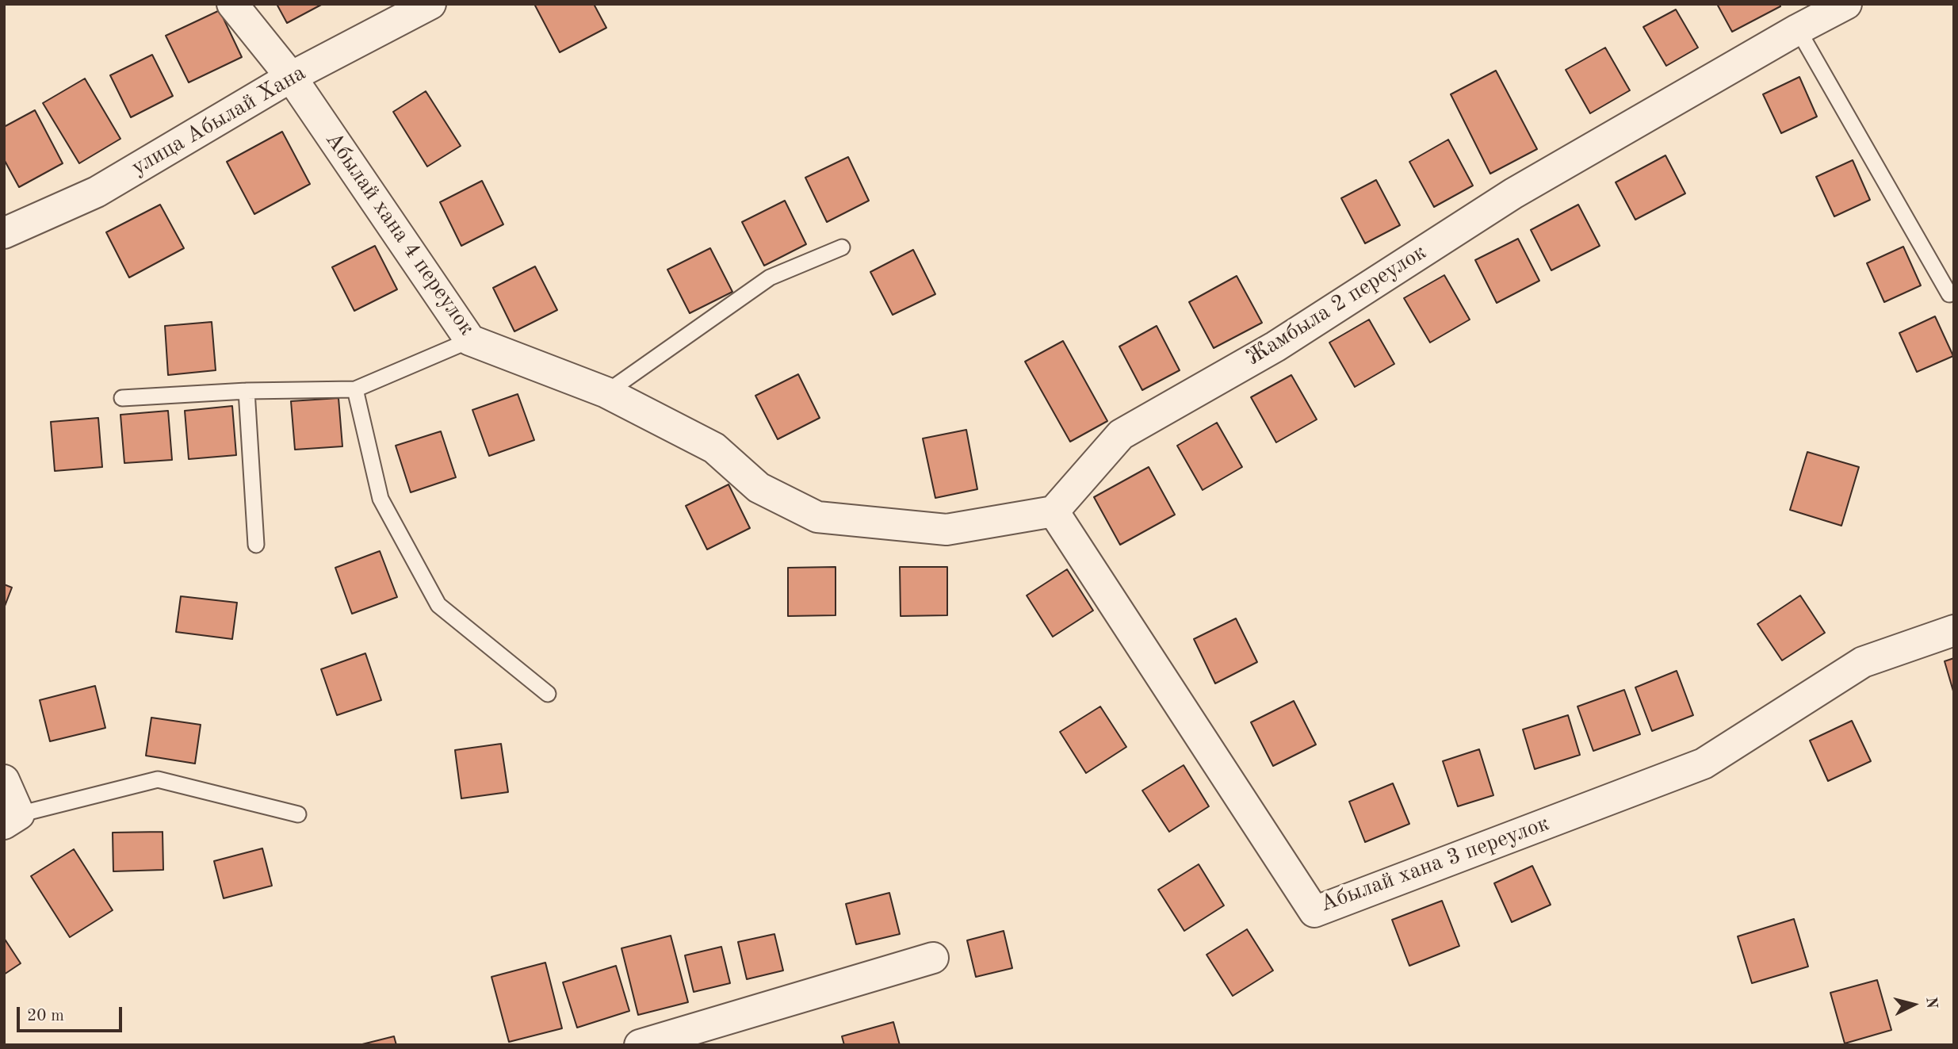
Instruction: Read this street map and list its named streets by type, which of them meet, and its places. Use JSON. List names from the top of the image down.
{
  "streets": {
    "street": [
      "улица Абылай Хана",
      "Абылай хана 4 переулок",
      "Жамбыла 2 переулок",
      "Абылай хана 3 переулок"
    ]
  },
  "crossings": [
    ["улица Абылай Хана", "Абылай хана 4 переулок"],
    ["Абылай хана 4 переулок", "Жамбыла 2 переулок"],
    ["Абылай хана 4 переулок", "Абылай хана 3 переулок"],
    ["Жамбыла 2 переулок", "Абылай хана 3 переулок"]
  ],
  "scale_bar": "20 m",
  "north": "right"
}
